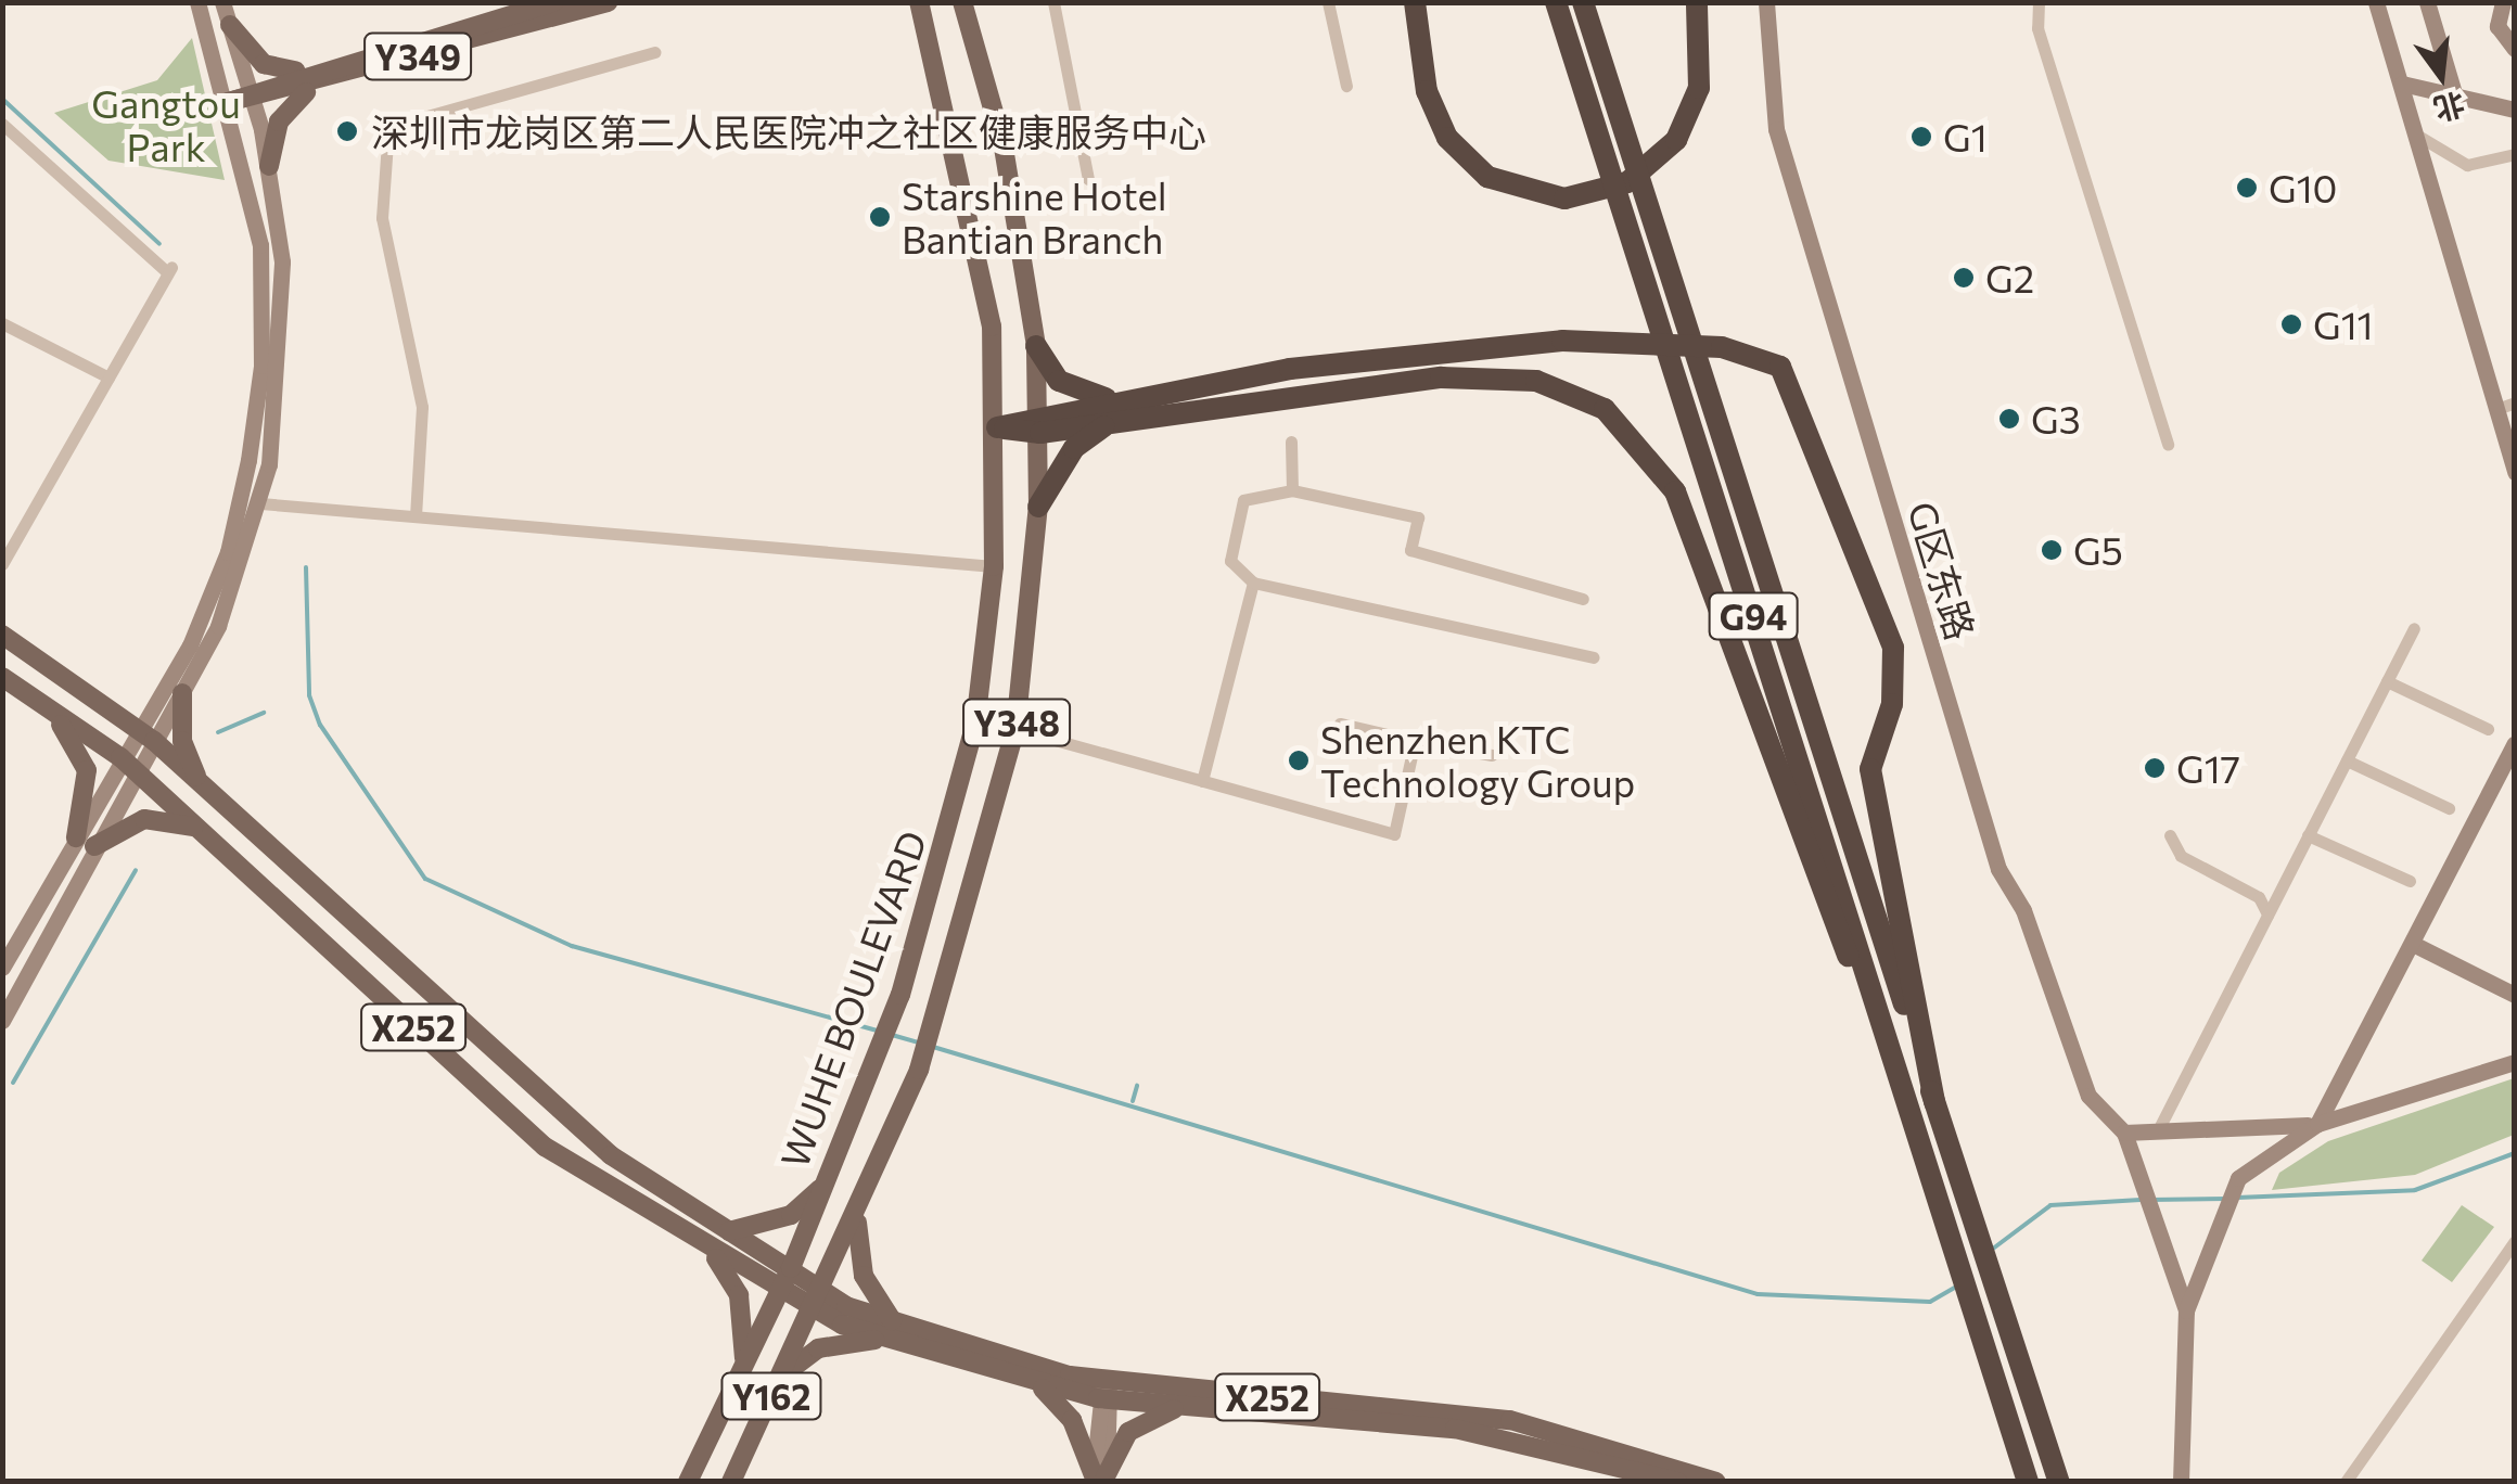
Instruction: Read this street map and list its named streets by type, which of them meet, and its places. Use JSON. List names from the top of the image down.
{
  "streets": {
    "highway": ["G94"],
    "main road": [
      "Y349",
      "Y348",
      "WUHE BOULEVARD",
      "X252",
      "Y162"
    ],
    "street": ["G区东路"]
  },
  "crossings": [
    ["WUHE BOULEVARD", "X252"]
  ],
  "parks": ["Gangtou Park"],
  "places": [
    "深圳市龙岗区第二人民医院冲之社区健康服务中心",
    "G1",
    "G10",
    "Starshine Hotel Bantian Branch",
    "G2",
    "G11",
    "G3",
    "G5",
    "Shenzhen KTC Technology Group",
    "G17"
  ],
  "north": "bottom"
}
